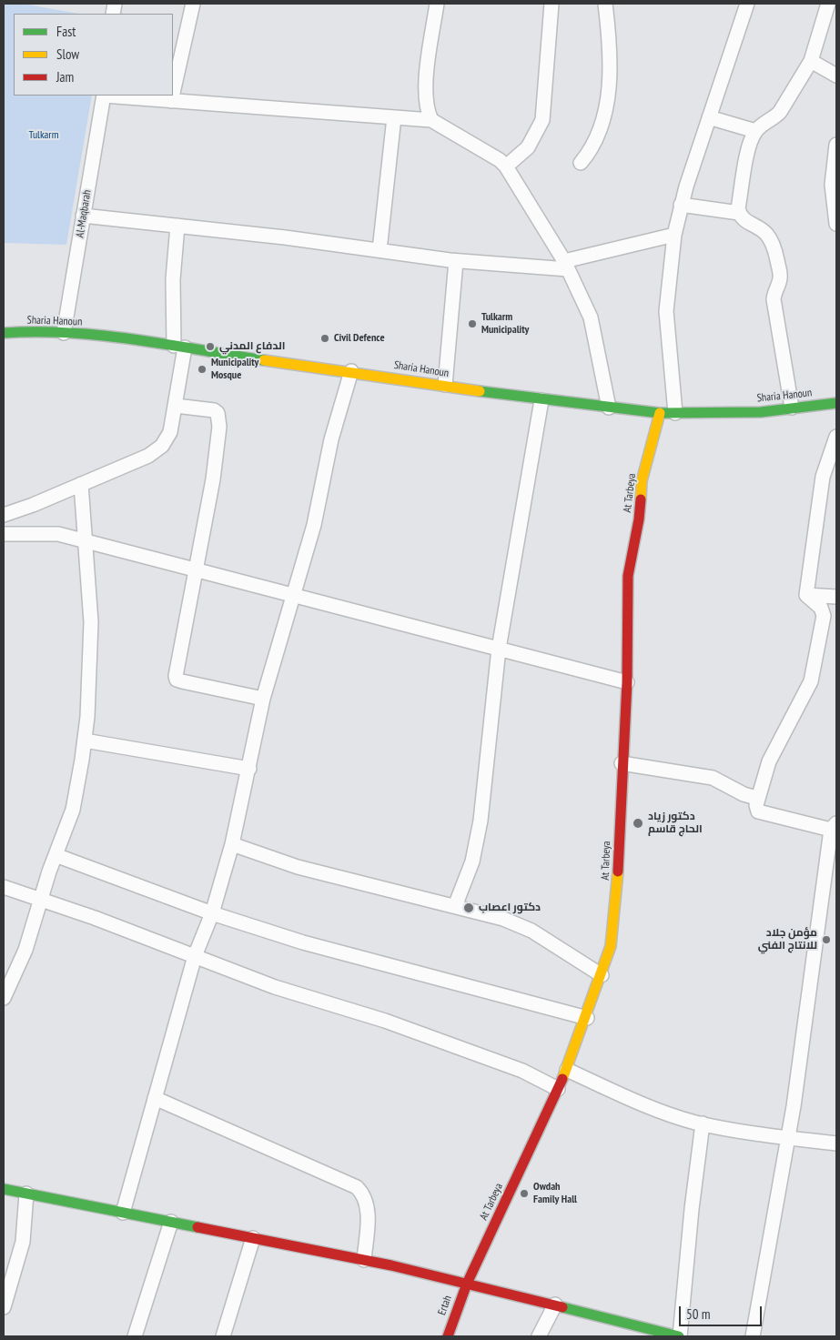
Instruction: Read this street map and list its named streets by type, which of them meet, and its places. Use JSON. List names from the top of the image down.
{
  "streets": {
    "street": [
      "Al-Maqbarah",
      "Sharia Hanoun",
      "At Tarbeya",
      "Ertah"
    ]
  },
  "crossings": [
    ["Al-Maqbarah", "Sharia Hanoun"],
    ["Sharia Hanoun", "At Tarbeya"],
    ["At Tarbeya", "Ertah"]
  ],
  "parks": ["Tulkarm"],
  "places": [
    "Tulkarm Municipality",
    "Civil Defence",
    "الدفاع المدني",
    "Municipality Mosque",
    "دكتور زياد الحاج قاسم",
    "دكتور اعصاب",
    "مؤمن جلاد للانتاج الفني",
    "Owdah Family Hall"
  ],
  "legend": ["Fast", "Slow", "Jam"],
  "scale_bar": "50 m"
}
